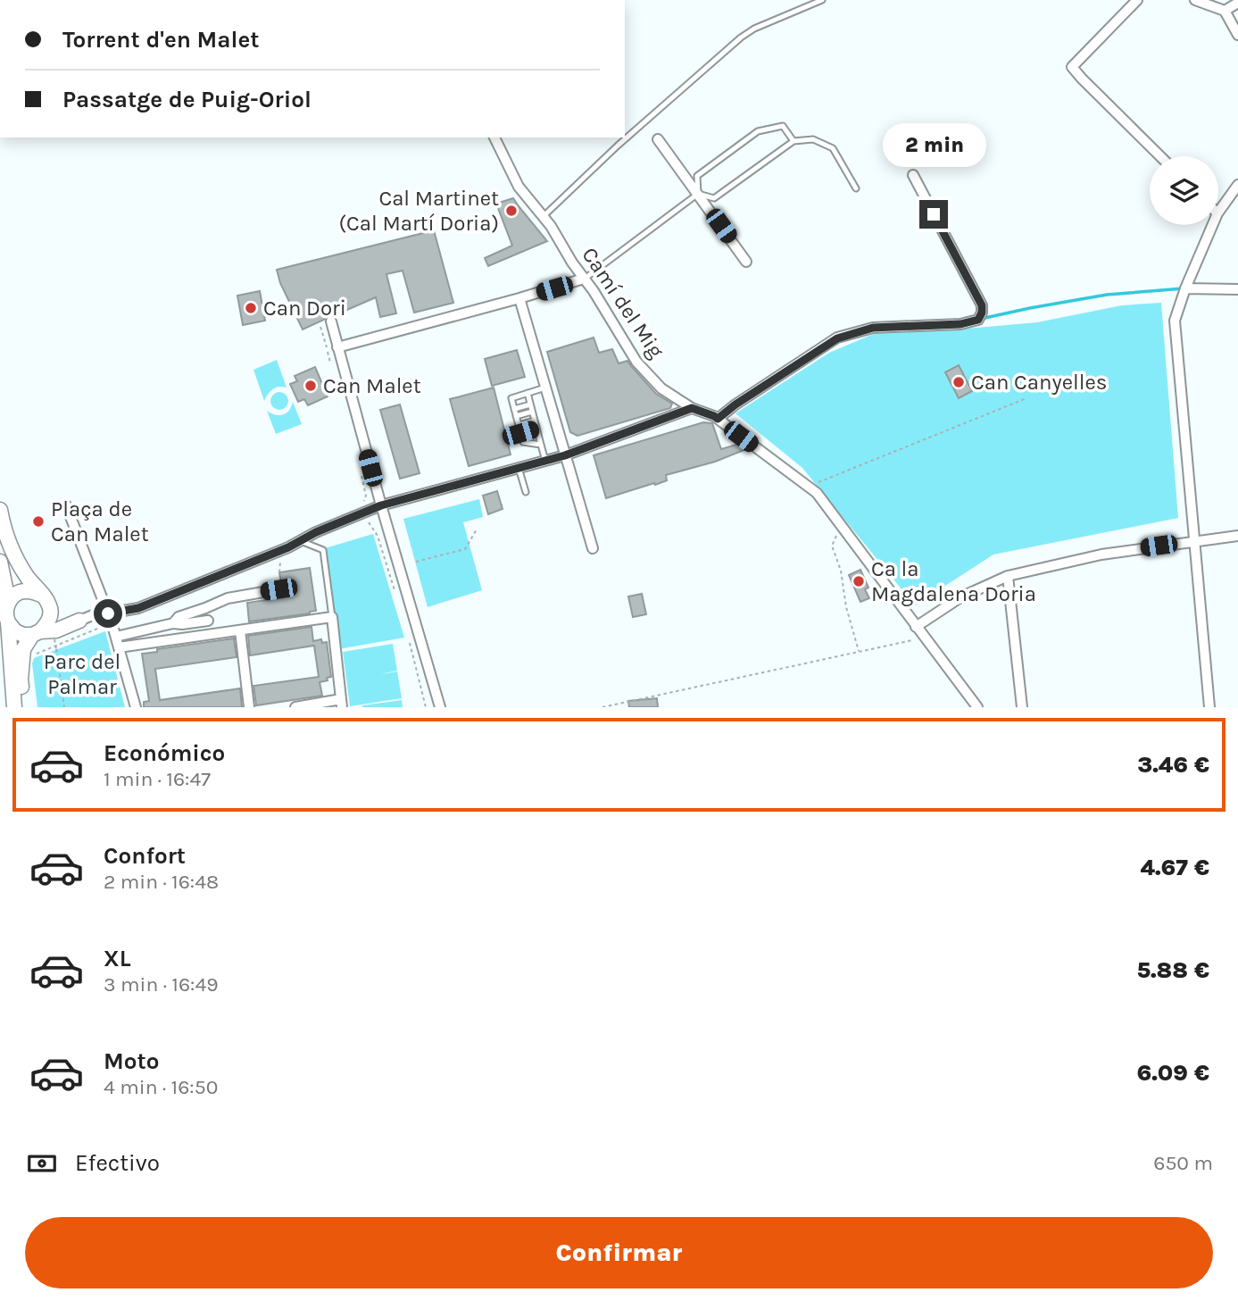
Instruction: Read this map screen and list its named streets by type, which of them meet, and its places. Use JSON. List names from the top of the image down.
{
  "streets": {
    "street": ["Camí del Mig"]
  },
  "parks": ["Parc del Palmar"],
  "places": [
    "Cal Martinet (Cal Martí Doria)",
    "Can Dori",
    "Can Canyelles",
    "Can Malet",
    "Plaça de Can Malet",
    "Ca la Magdalena Doria"
  ],
  "page": {
    "banner": ["Torrent d'en Malet", "Passatge de Puig-Oriol"],
    "bubble": "2 min",
    "list": [
      {
        "name": "Económico",
        "note": "1 min · 16:47",
        "value": "3.46 €"
      },
      {
        "name": "Confort",
        "note": "2 min · 16:48",
        "value": "4.67 €"
      },
      {
        "name": "XL",
        "note": "3 min · 16:49",
        "value": "5.88 €"
      },
      {
        "name": "Moto",
        "note": "4 min · 16:50",
        "value": "6.09 €"
      }
    ],
    "pay": ["Efectivo", "650 m"],
    "buttons": "Confirmar"
  }
}
